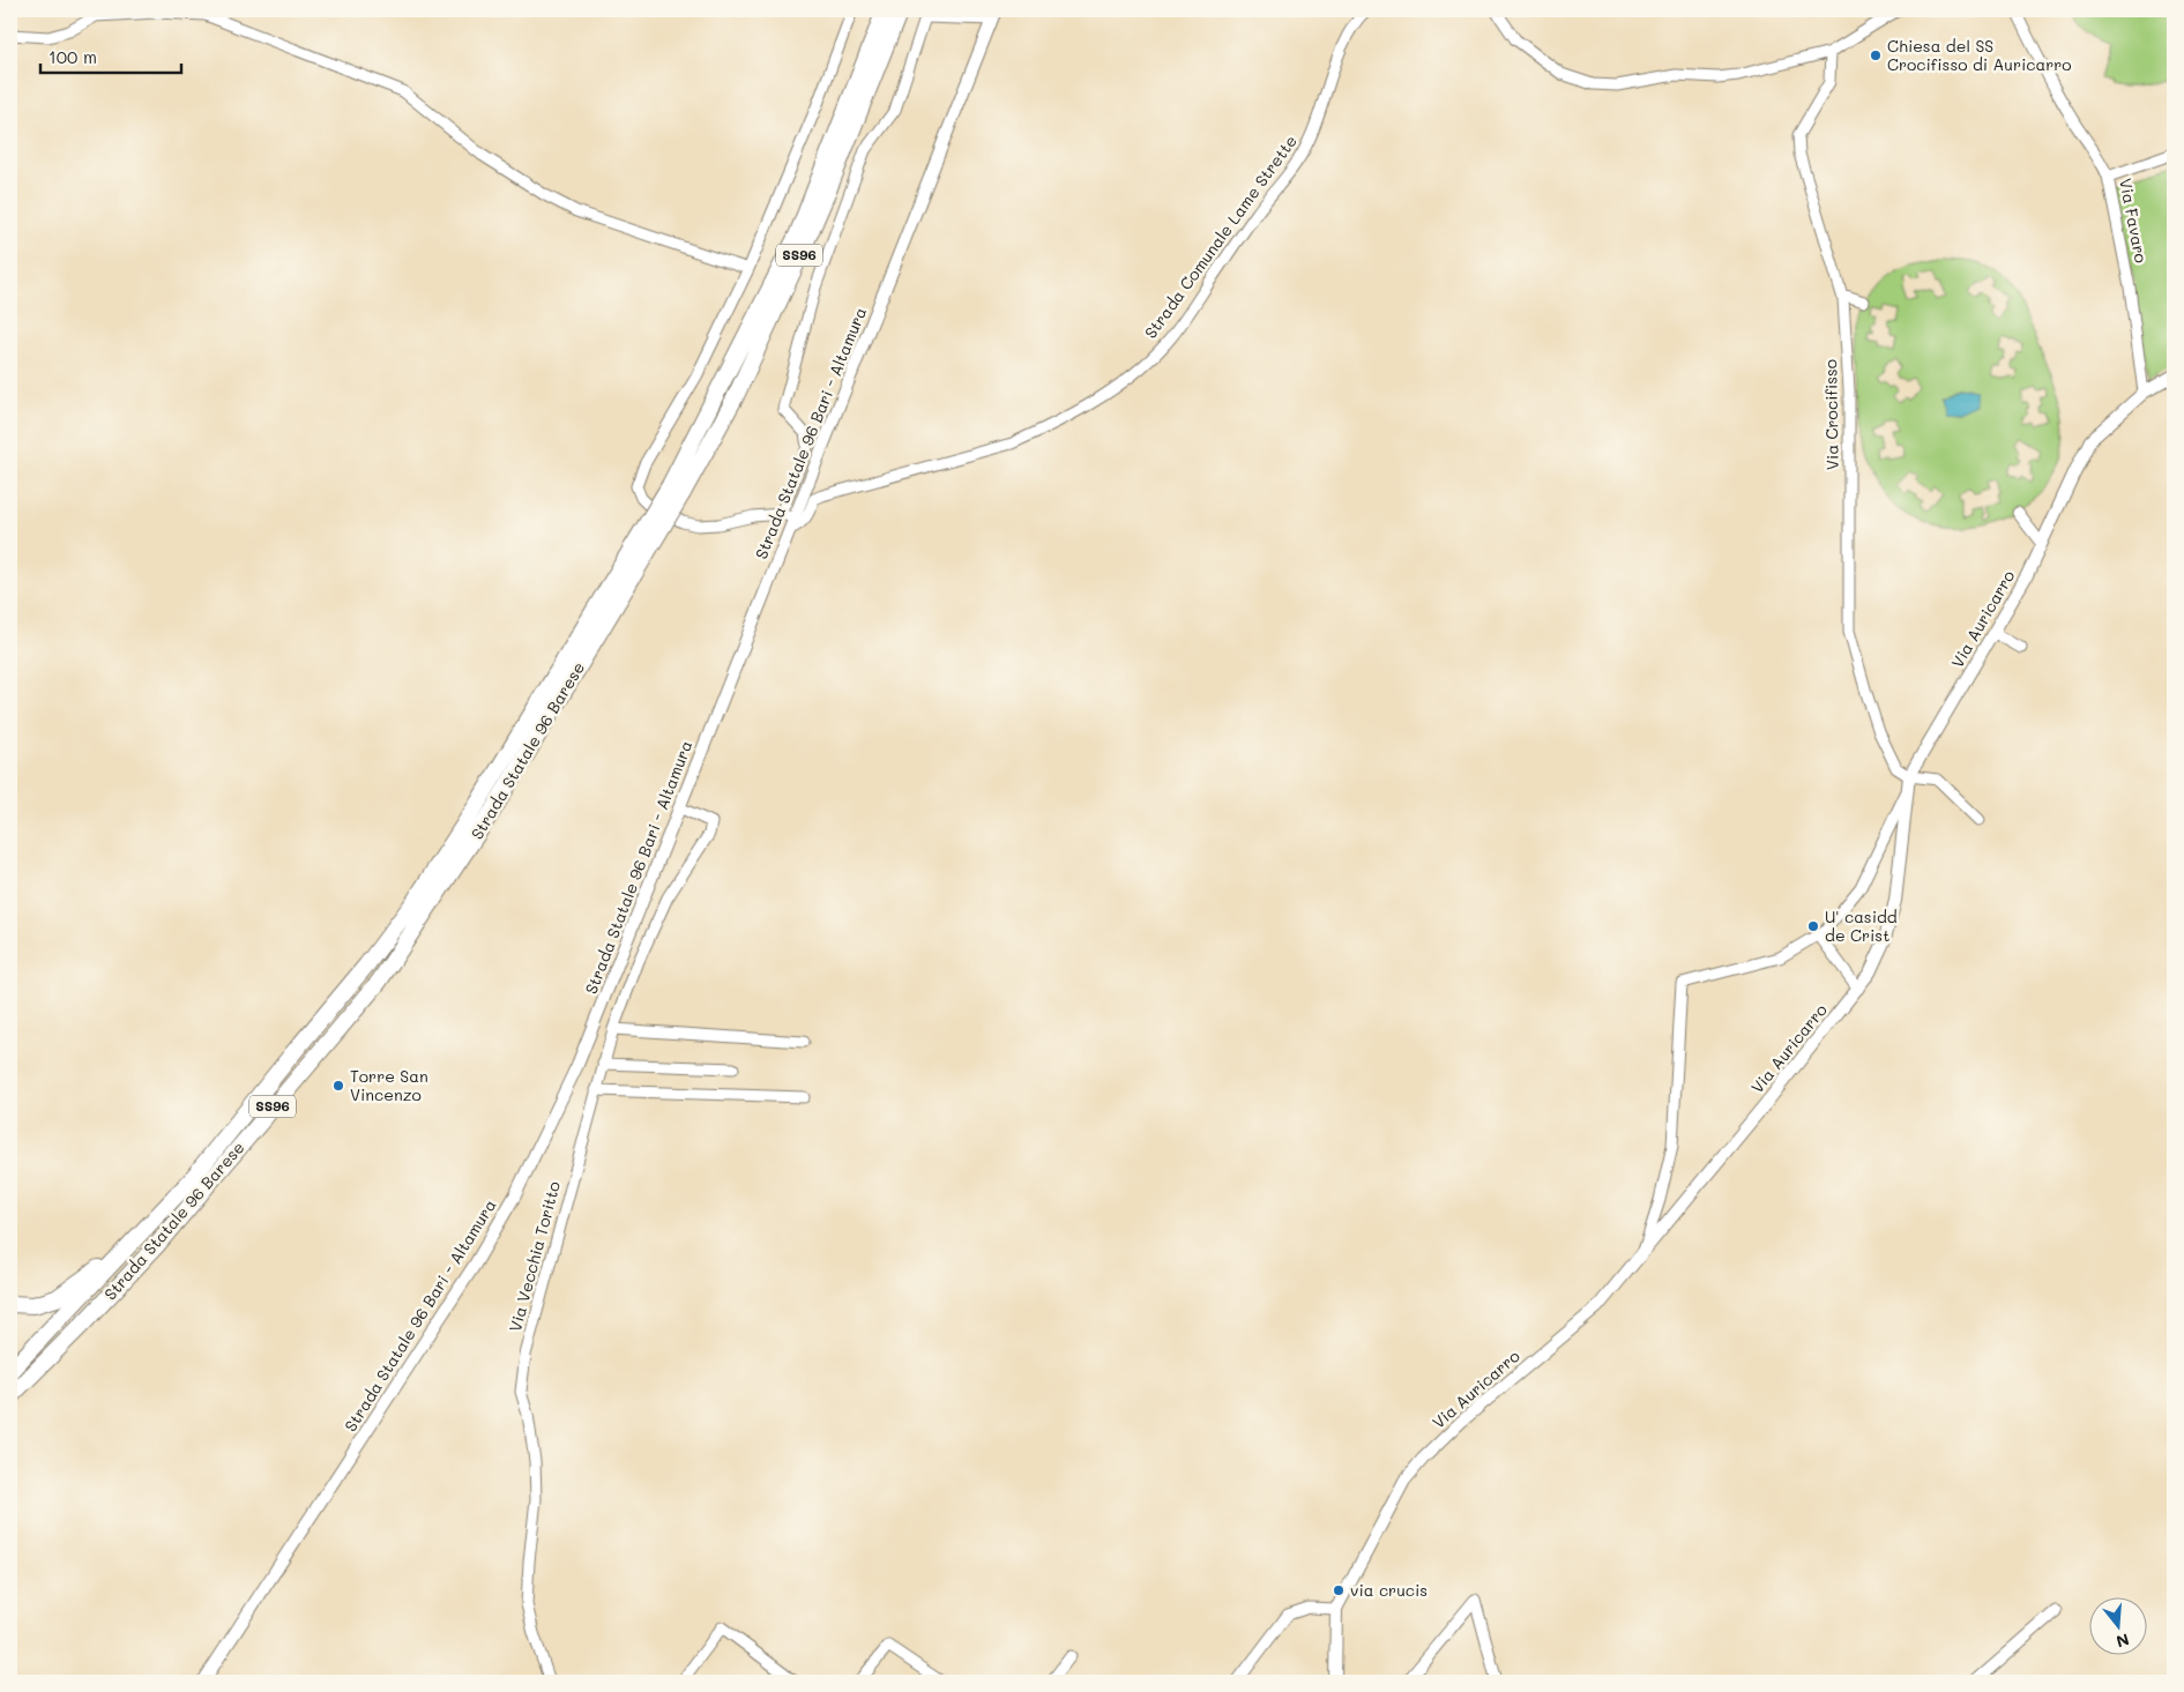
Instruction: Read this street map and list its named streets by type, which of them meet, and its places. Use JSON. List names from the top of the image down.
{
  "streets": {
    "highway": ["SS96", "Strada Statale 96 Barese"],
    "street": [
      "Via Favaro",
      "Strada Comunale Lame Strette",
      "Via Crocifisso",
      "Strada Statale 96 Bari - Altamura",
      "Via Auricarro",
      "Via Vecchia Toritto"
    ]
  },
  "crossings": [
    ["Via Favaro", "Via Auricarro"],
    ["Strada Comunale Lame Strette", "Strada Statale 96 Bari - Altamura"],
    ["Via Crocifisso", "Via Auricarro"],
    ["Strada Statale 96 Bari - Altamura", "Via Vecchia Toritto"]
  ],
  "places": [
    "Chiesa del SS Crocifisso di Auricarro",
    "U' casidd de Crist",
    "Torre San Vincenzo",
    "via crucis"
  ],
  "scale_bar": "100 m",
  "north": "bottom"
}
